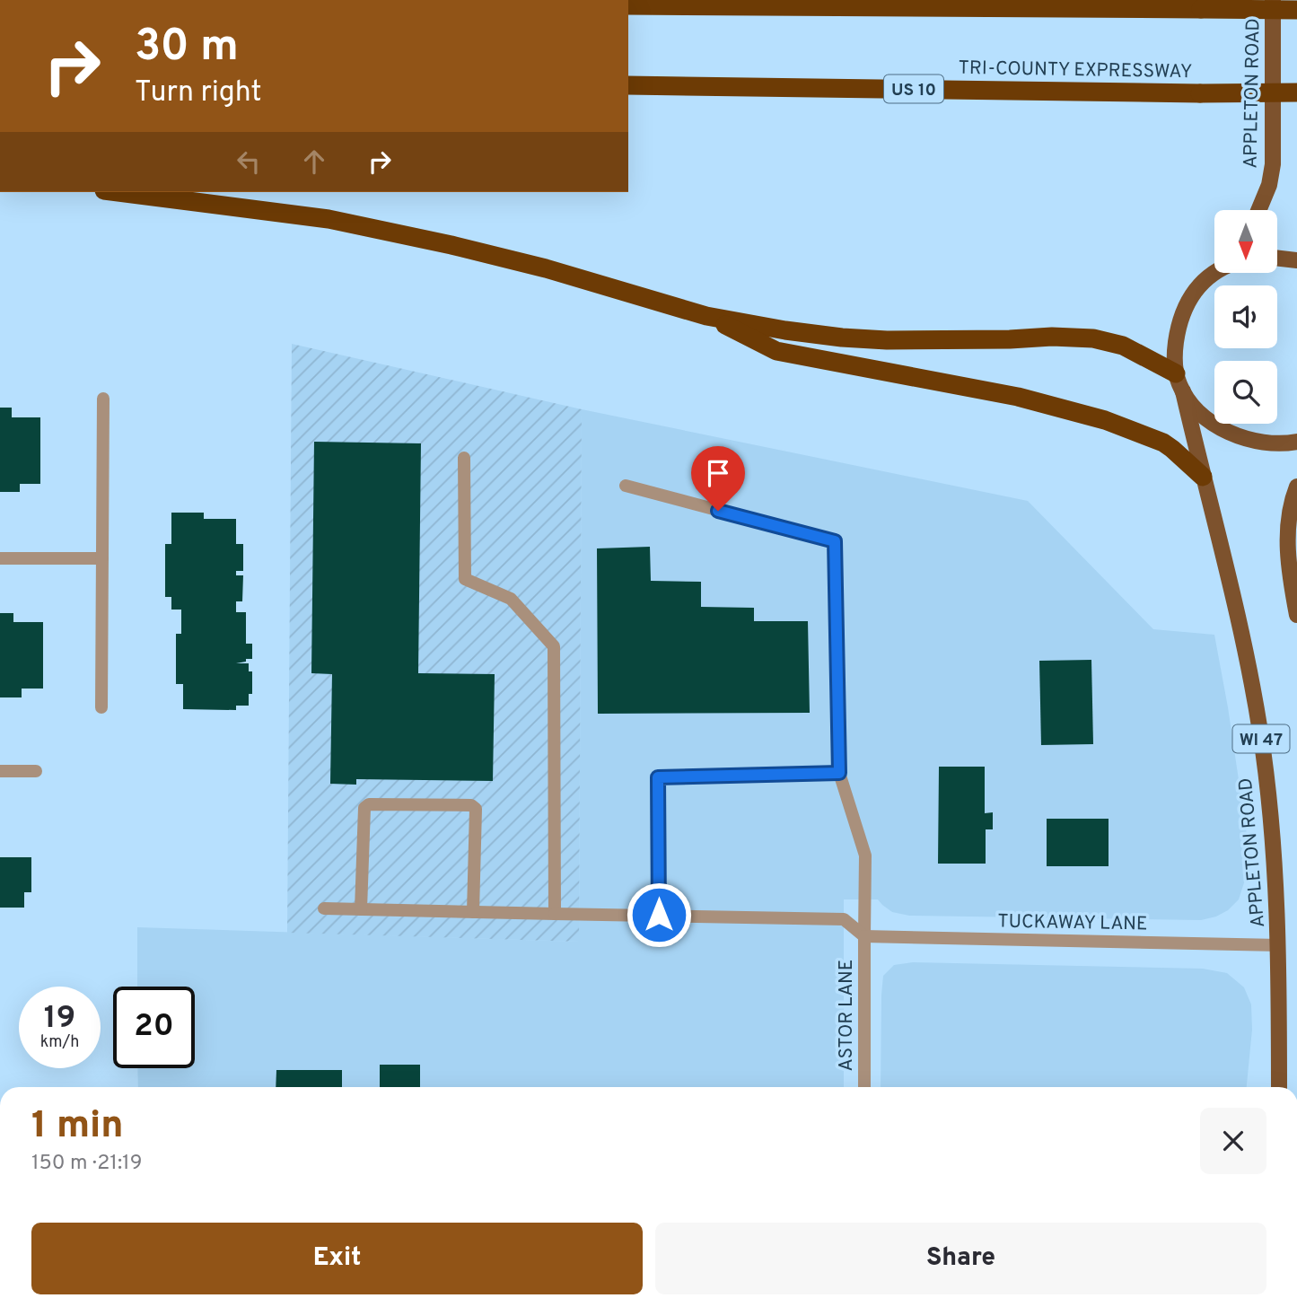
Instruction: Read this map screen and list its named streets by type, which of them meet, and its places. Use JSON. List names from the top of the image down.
{
  "streets": {
    "highway": ["TRI-COUNTY EXPRESSWAY", "US 10"],
    "main road": ["APPLETON ROAD", "WI 47"],
    "street": ["TUCKAWAY LANE", "ASTOR LANE"]
  },
  "crossings": [
    ["APPLETON ROAD", "TUCKAWAY LANE"],
    ["TUCKAWAY LANE", "ASTOR LANE"]
  ],
  "north": "bottom",
  "page": {
    "turn": ["30 m", "Turn right"],
    "speed": "19 km/h",
    "limit": "20",
    "heading": ["1 min", "150 m · 21:19"],
    "buttons": ["Exit", "Share"]
  }
}
